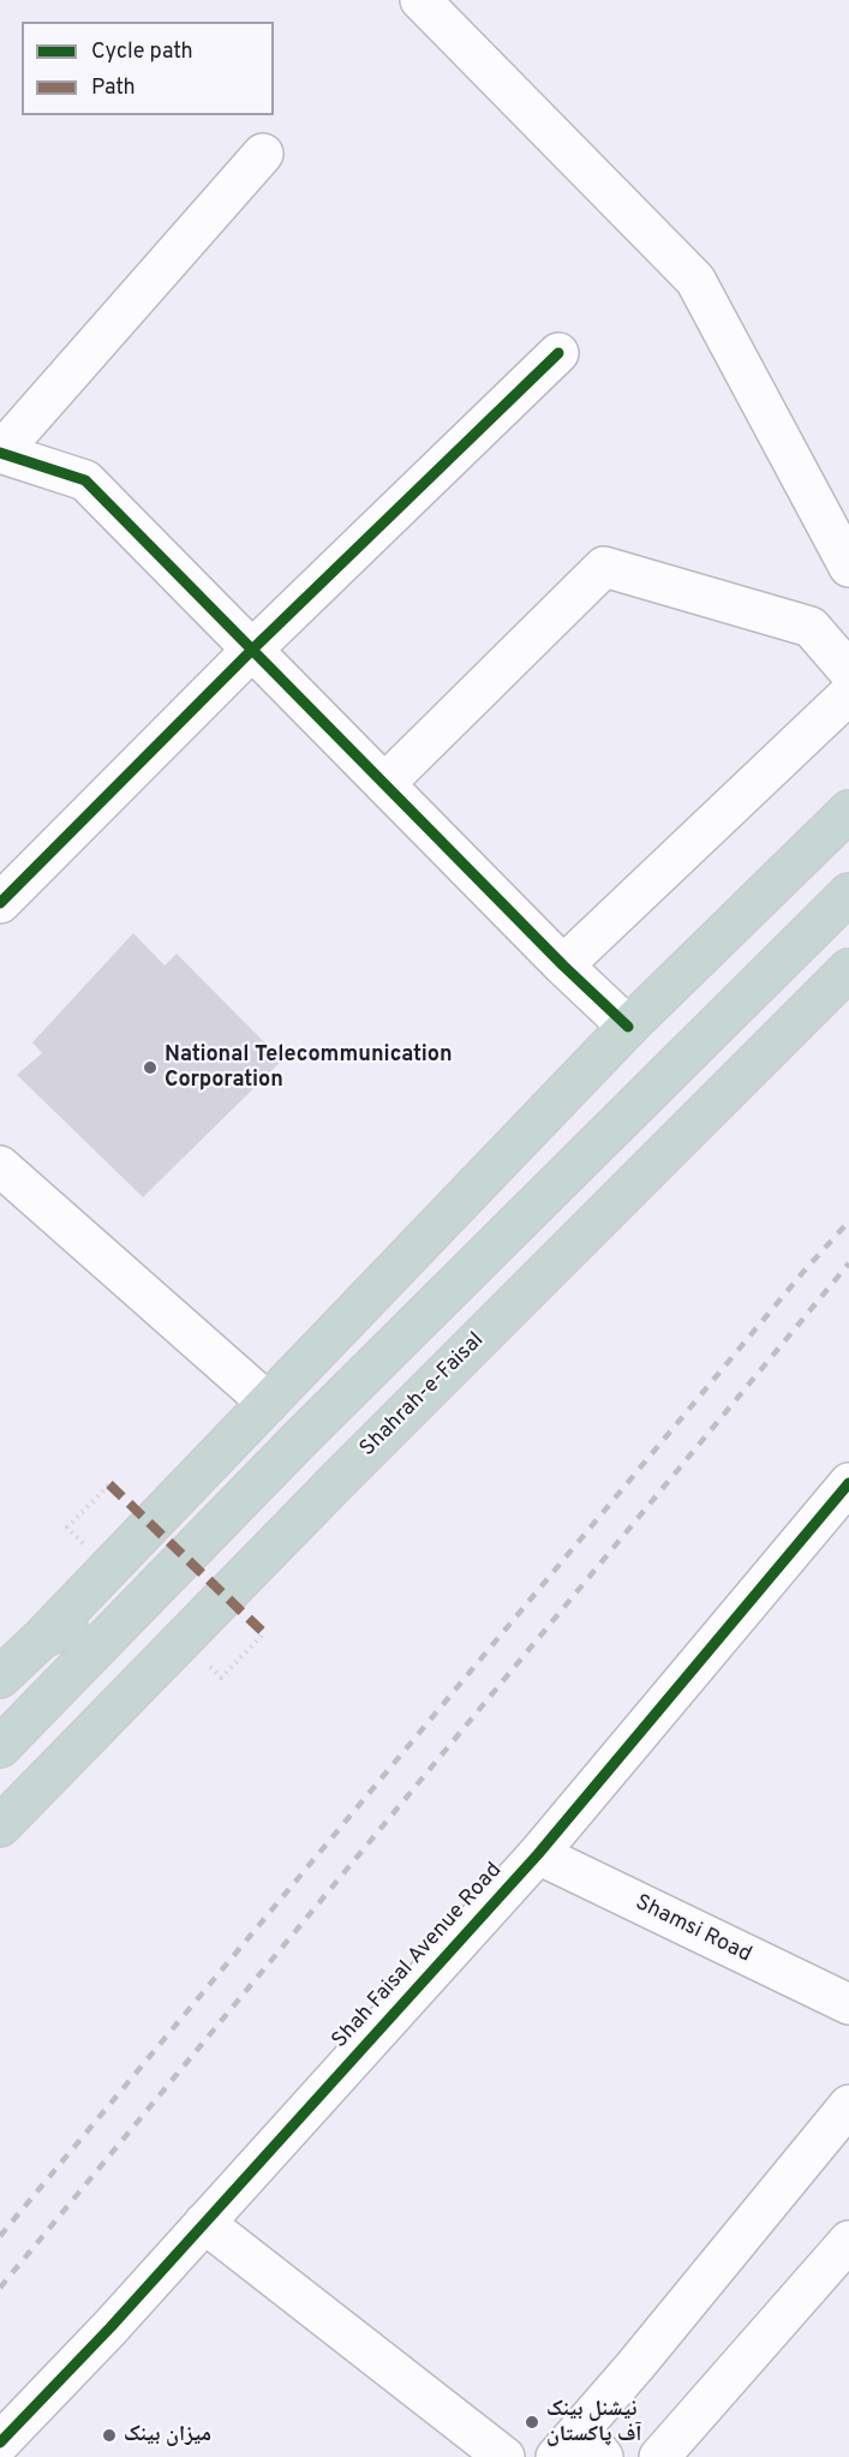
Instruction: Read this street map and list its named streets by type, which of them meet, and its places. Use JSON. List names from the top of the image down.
{
  "streets": {
    "highway": ["Shahrah-e-Faisal"],
    "street": ["Shamsi Road", "Shah Faisal Avenue Road"]
  },
  "crossings": [
    ["Shamsi Road", "Shah Faisal Avenue Road"]
  ],
  "places": ["National Telecommunication Corporation", "نیشنل بینک آف پاکستان", "میزان بینک"],
  "legend": ["Cycle path", "Path"]
}
